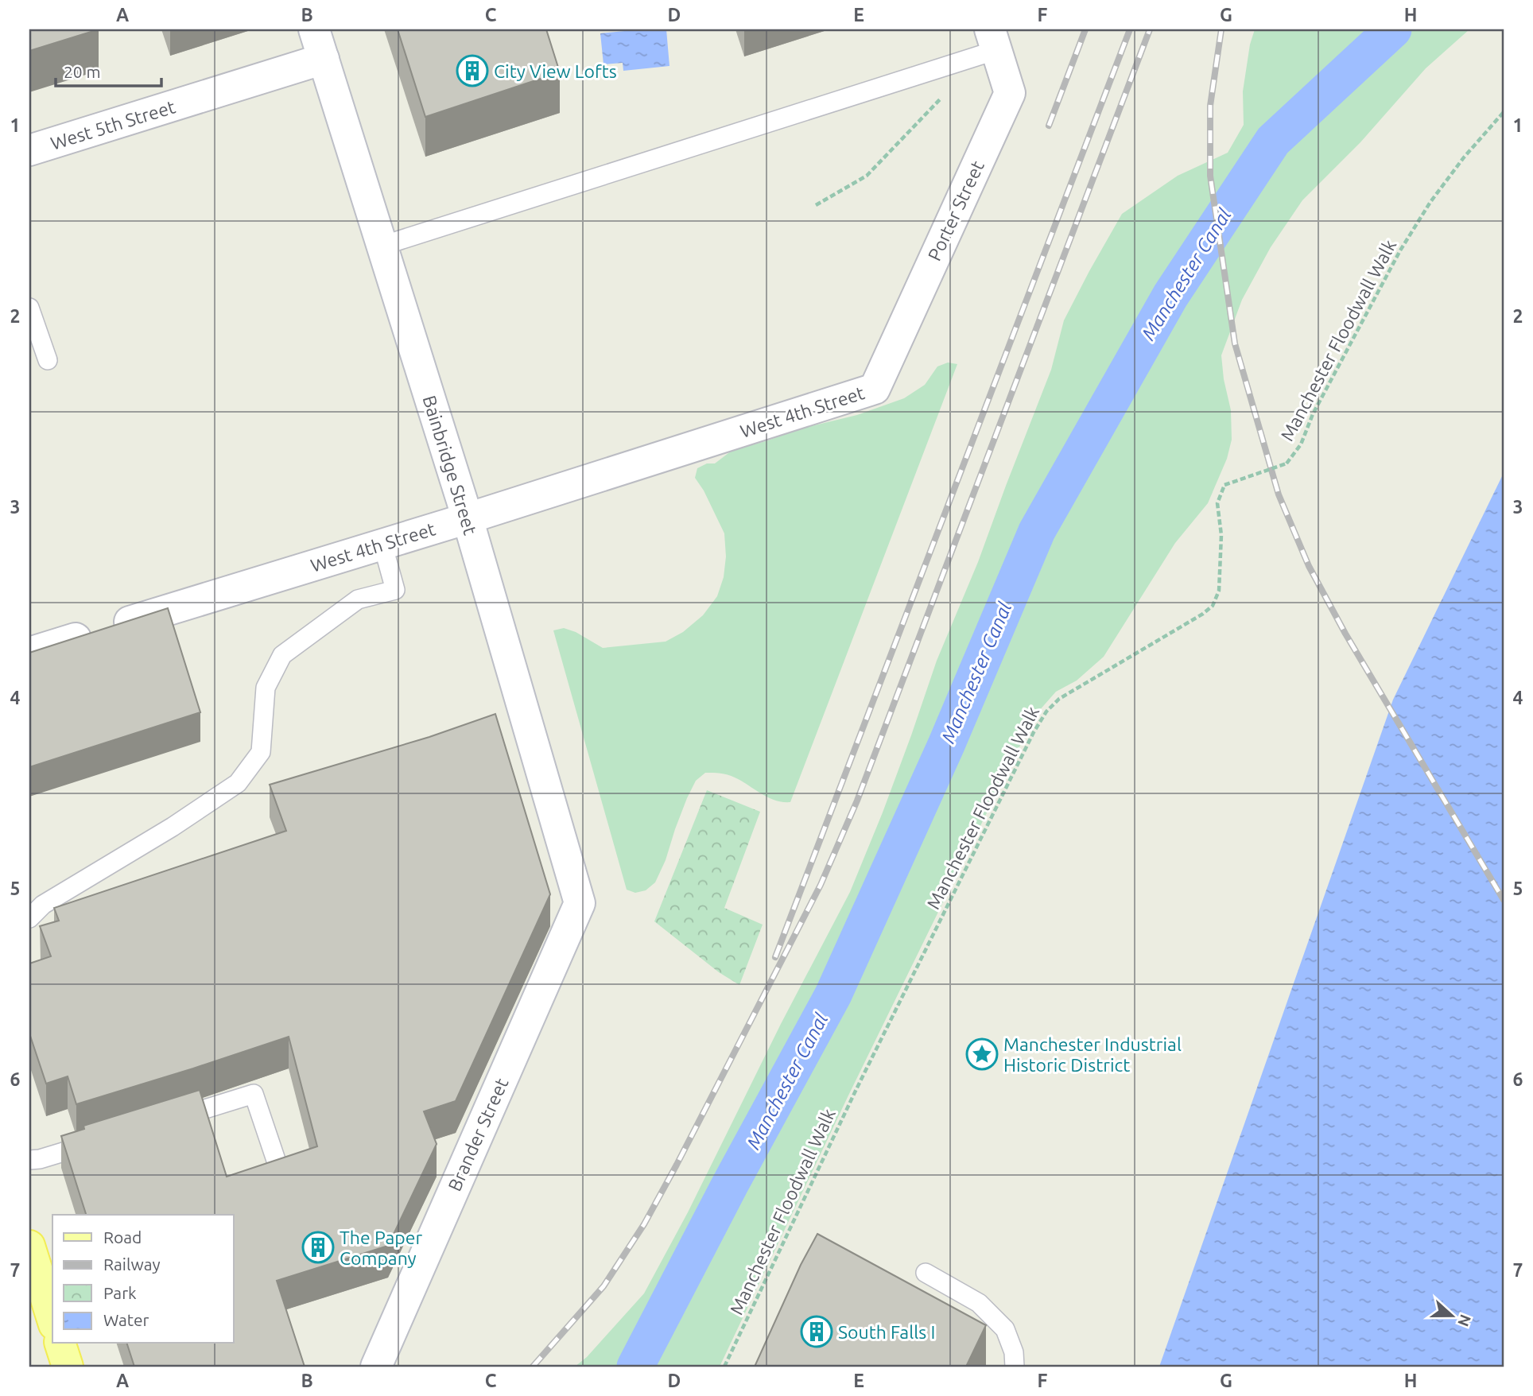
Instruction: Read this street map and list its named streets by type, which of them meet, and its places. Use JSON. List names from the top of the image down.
{
  "streets": {
    "street": [
      "West 5th Street",
      "Porter Street",
      "West 4th Street",
      "Bainbridge Street",
      "Brander Street"
    ],
    "path": ["Manchester Floodwall Walk"]
  },
  "crossings": [
    ["West 5th Street", "Bainbridge Street"],
    ["Porter Street", "West 4th Street"],
    ["West 4th Street", "Bainbridge Street"],
    ["Bainbridge Street", "Brander Street"]
  ],
  "water": ["Manchester Canal"],
  "places": {
    "building": ["City View Lofts", "The Paper Company", "South Falls I"],
    "place": ["Manchester Industrial Historic District"]
  },
  "legend": [
    "Road",
    "Railway",
    "Park",
    "Water"
  ],
  "scale_bar": "20 m",
  "north": "right",
  "grid": {
    "columns": [
      "A",
      "B",
      "C",
      "D",
      "E",
      "F",
      "G",
      "H"
    ],
    "rows": [
      "1",
      "2",
      "3",
      "4",
      "5",
      "6",
      "7"
    ]
  }
}
